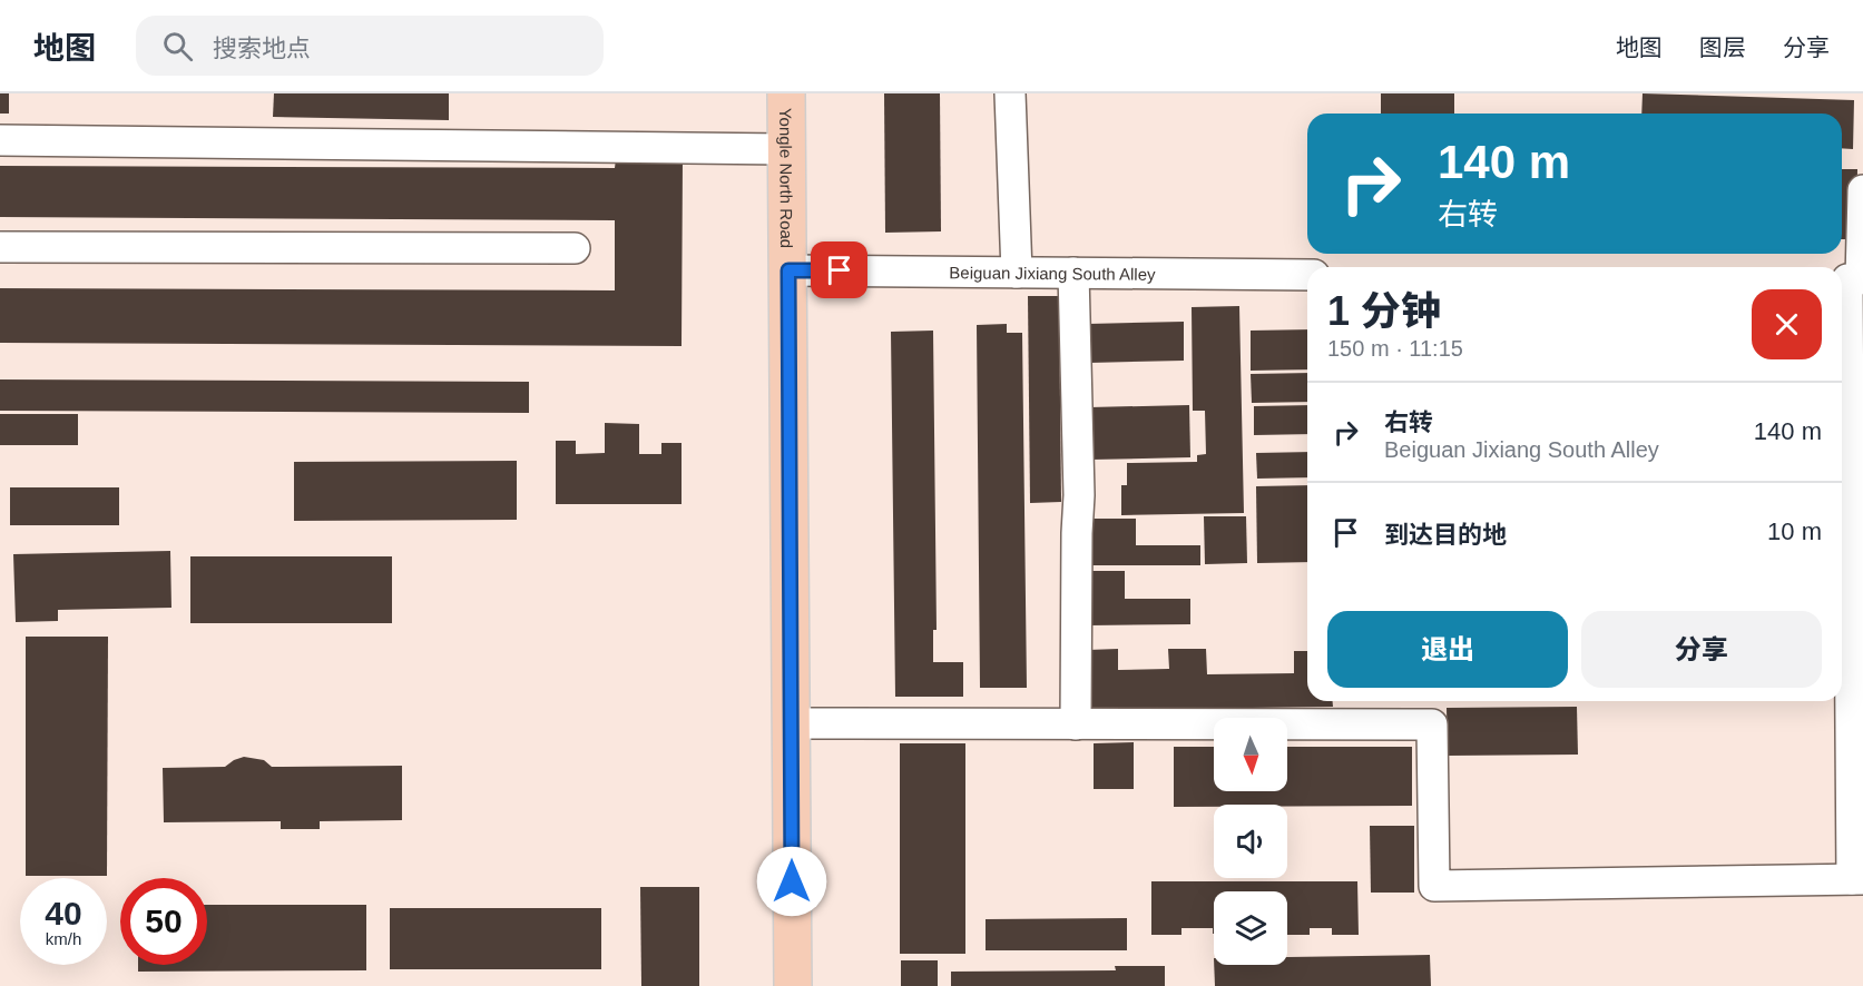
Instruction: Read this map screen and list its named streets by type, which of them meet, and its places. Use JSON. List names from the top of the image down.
{
  "streets": {
    "main road": ["Yongle North Road"],
    "street": ["Beiguan Jixiang South Alley"]
  },
  "crossings": [
    ["Yongle North Road", "Beiguan Jixiang South Alley"]
  ],
  "north": "bottom",
  "page": {
    "header": "地图",
    "search": "搜索地点",
    "nav": ["地图", "图层", "分享"],
    "turn": ["140 m", "右转"],
    "heading": ["1 分钟", "150 m · 11:15"],
    "list": [
      {
        "name": "右转",
        "note": "Beiguan Jixiang South Alley",
        "value": "140 m"
      },
      {
        "name": "到达目的地",
        "value": "10 m"
      }
    ],
    "buttons": ["退出", "分享"],
    "speed": "40 km/h",
    "limit": "50"
  }
}
